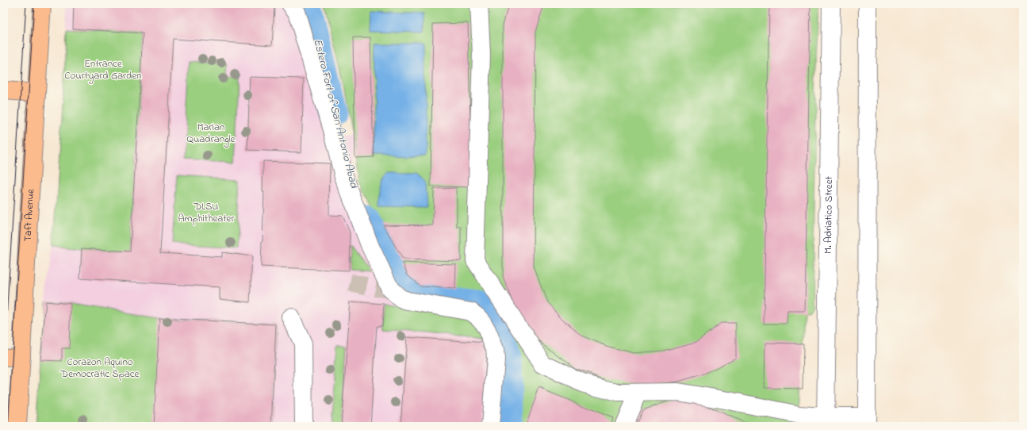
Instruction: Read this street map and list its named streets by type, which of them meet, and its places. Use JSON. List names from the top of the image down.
{
  "streets": {
    "main road": ["Taft Avenue"],
    "street": ["M. Adriatico Street"]
  },
  "water": ["Estero Fort of San Antonio Abad"],
  "parks": [
    "Entrance Courtyard Garden",
    "Marian Quadrangle",
    "DLSU Amphitheater",
    "Corazon Aquino Democratic Space"
  ]
}
